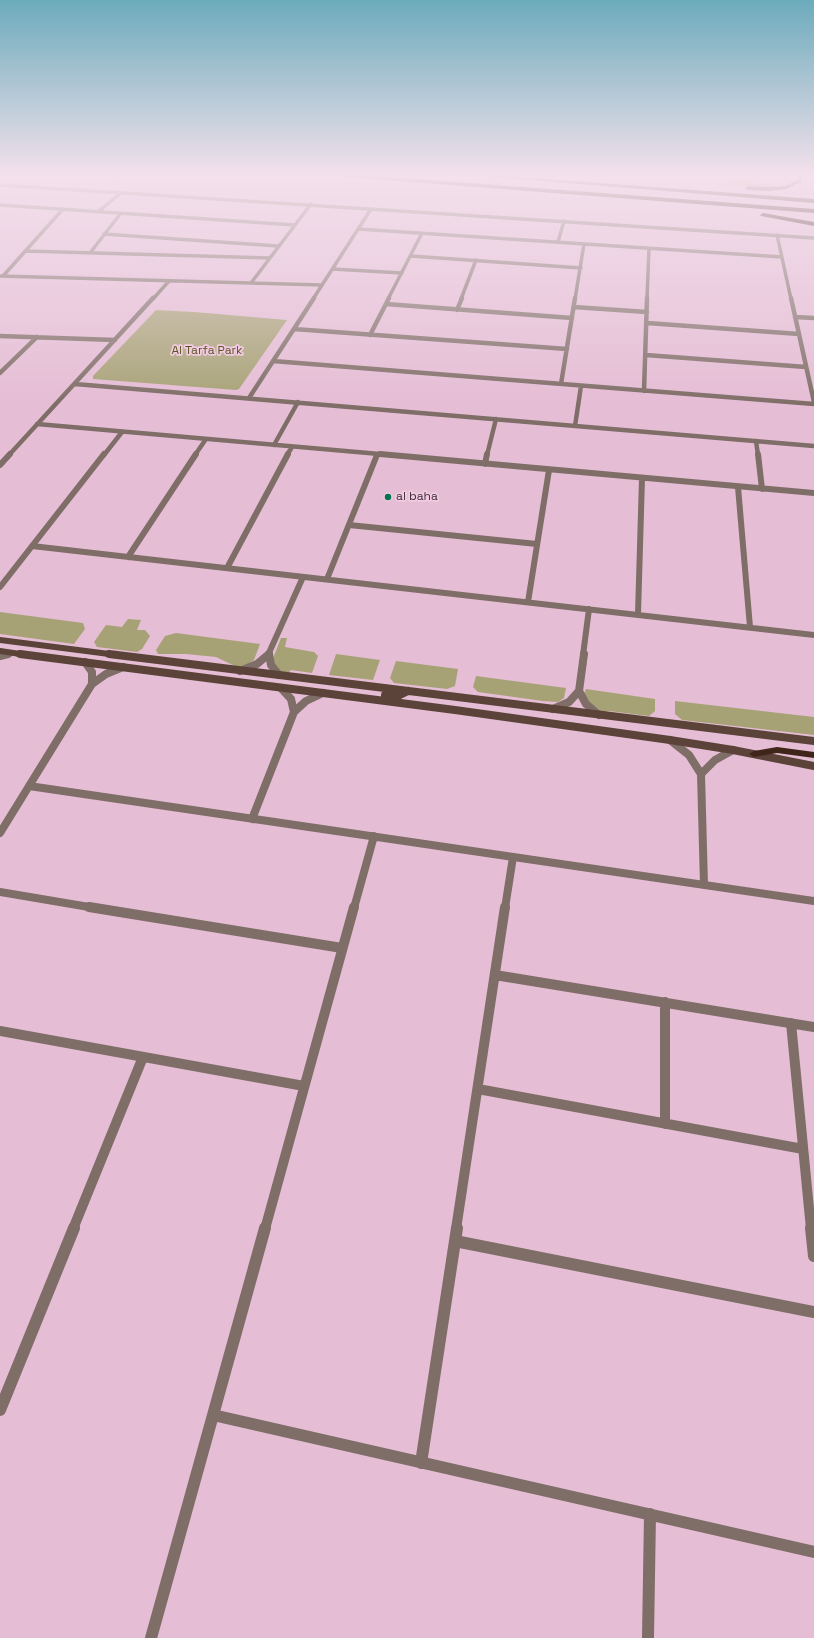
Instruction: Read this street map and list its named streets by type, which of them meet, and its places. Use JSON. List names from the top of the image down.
{
  "parks": ["Al Tarfa Park"],
  "places": ["al baha"]
}
